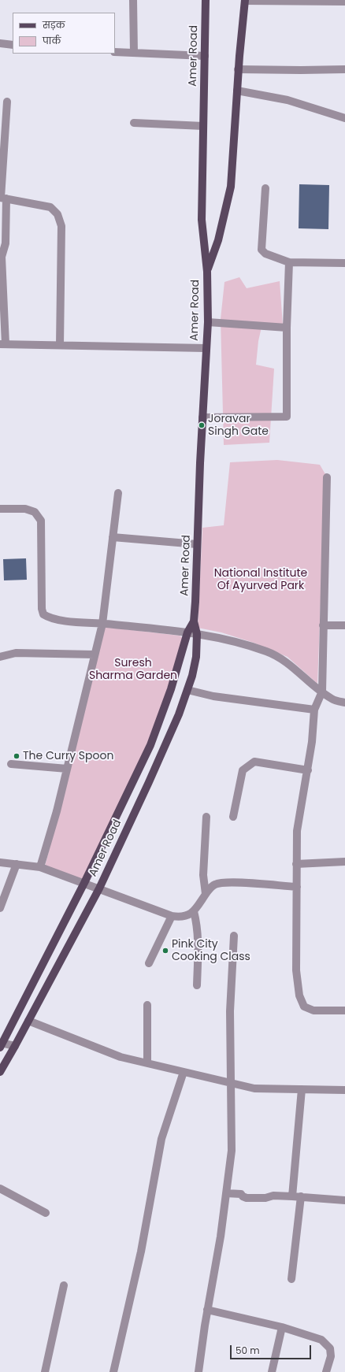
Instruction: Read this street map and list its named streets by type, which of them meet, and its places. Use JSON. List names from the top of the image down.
{
  "streets": {
    "main road": ["Amer Road"]
  },
  "parks": ["National Institute Of Ayurved Park", "Suresh Sharma Garden"],
  "places": ["Joravar Singh Gate", "The Curry Spoon", "Pink City Cooking Class"],
  "legend": ["सड़क", "पार्क"],
  "scale_bar": "50 m"
}
